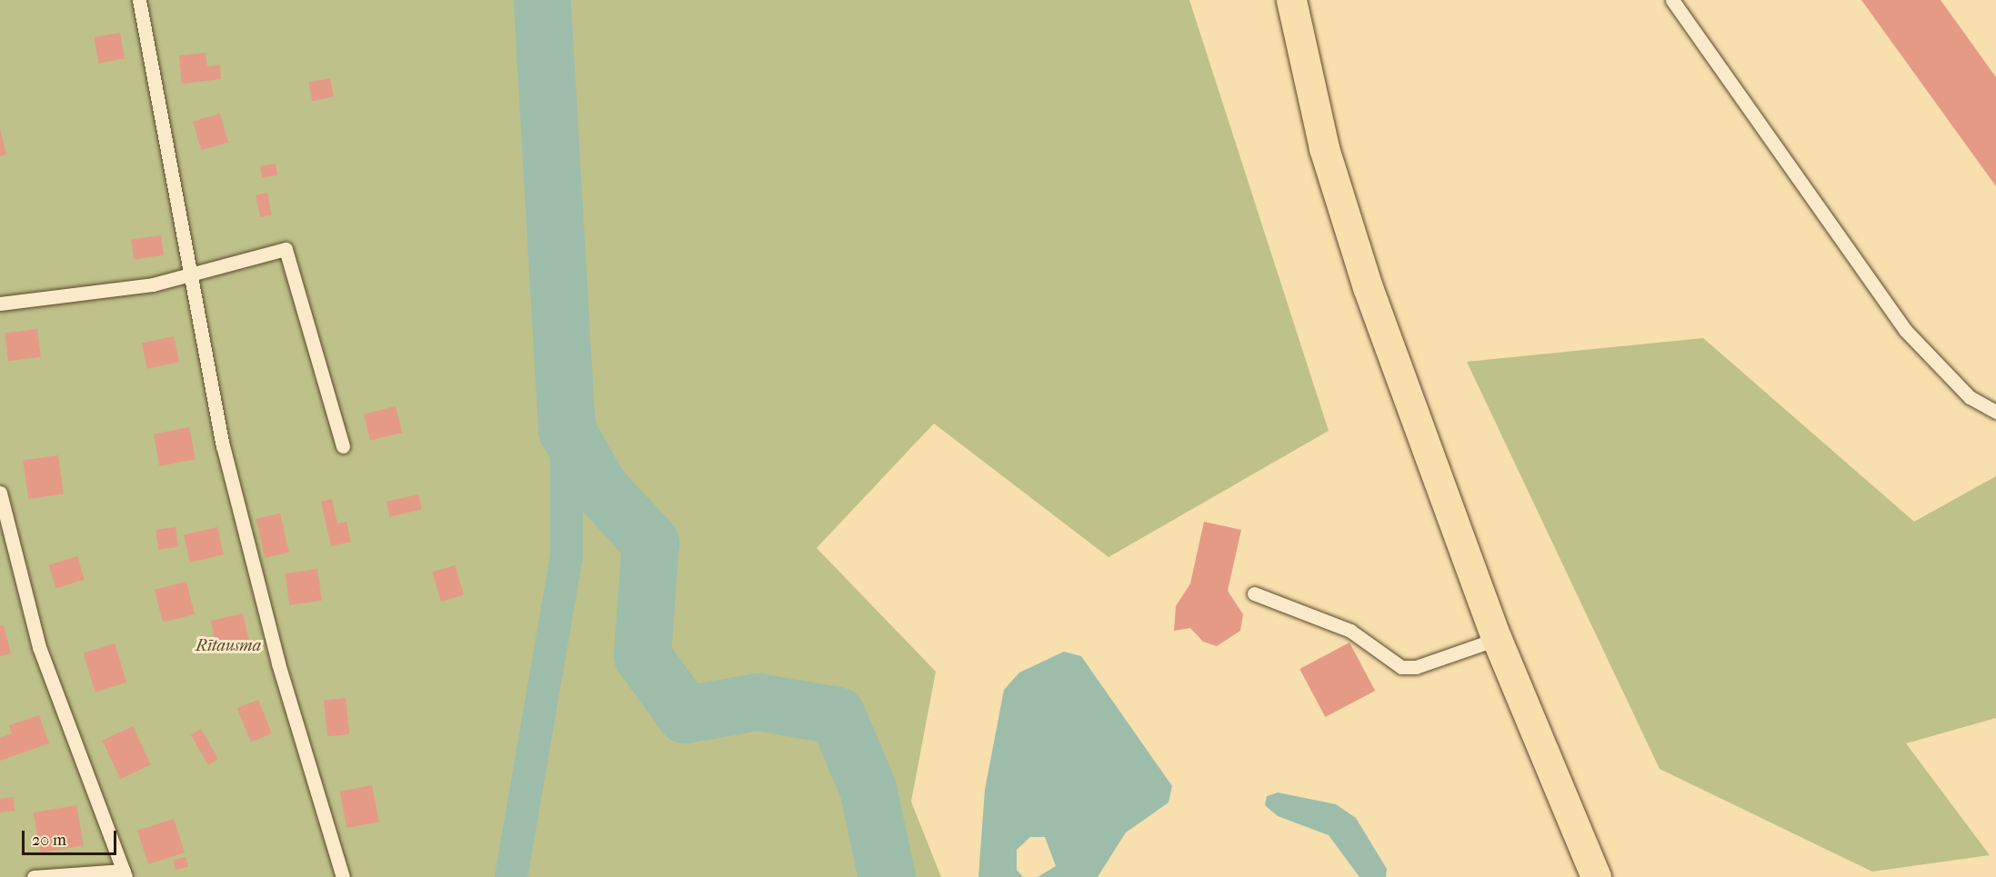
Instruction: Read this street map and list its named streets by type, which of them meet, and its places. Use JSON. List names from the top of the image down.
{
  "parks": ["Rītausma"],
  "scale_bar": "20 m"
}
